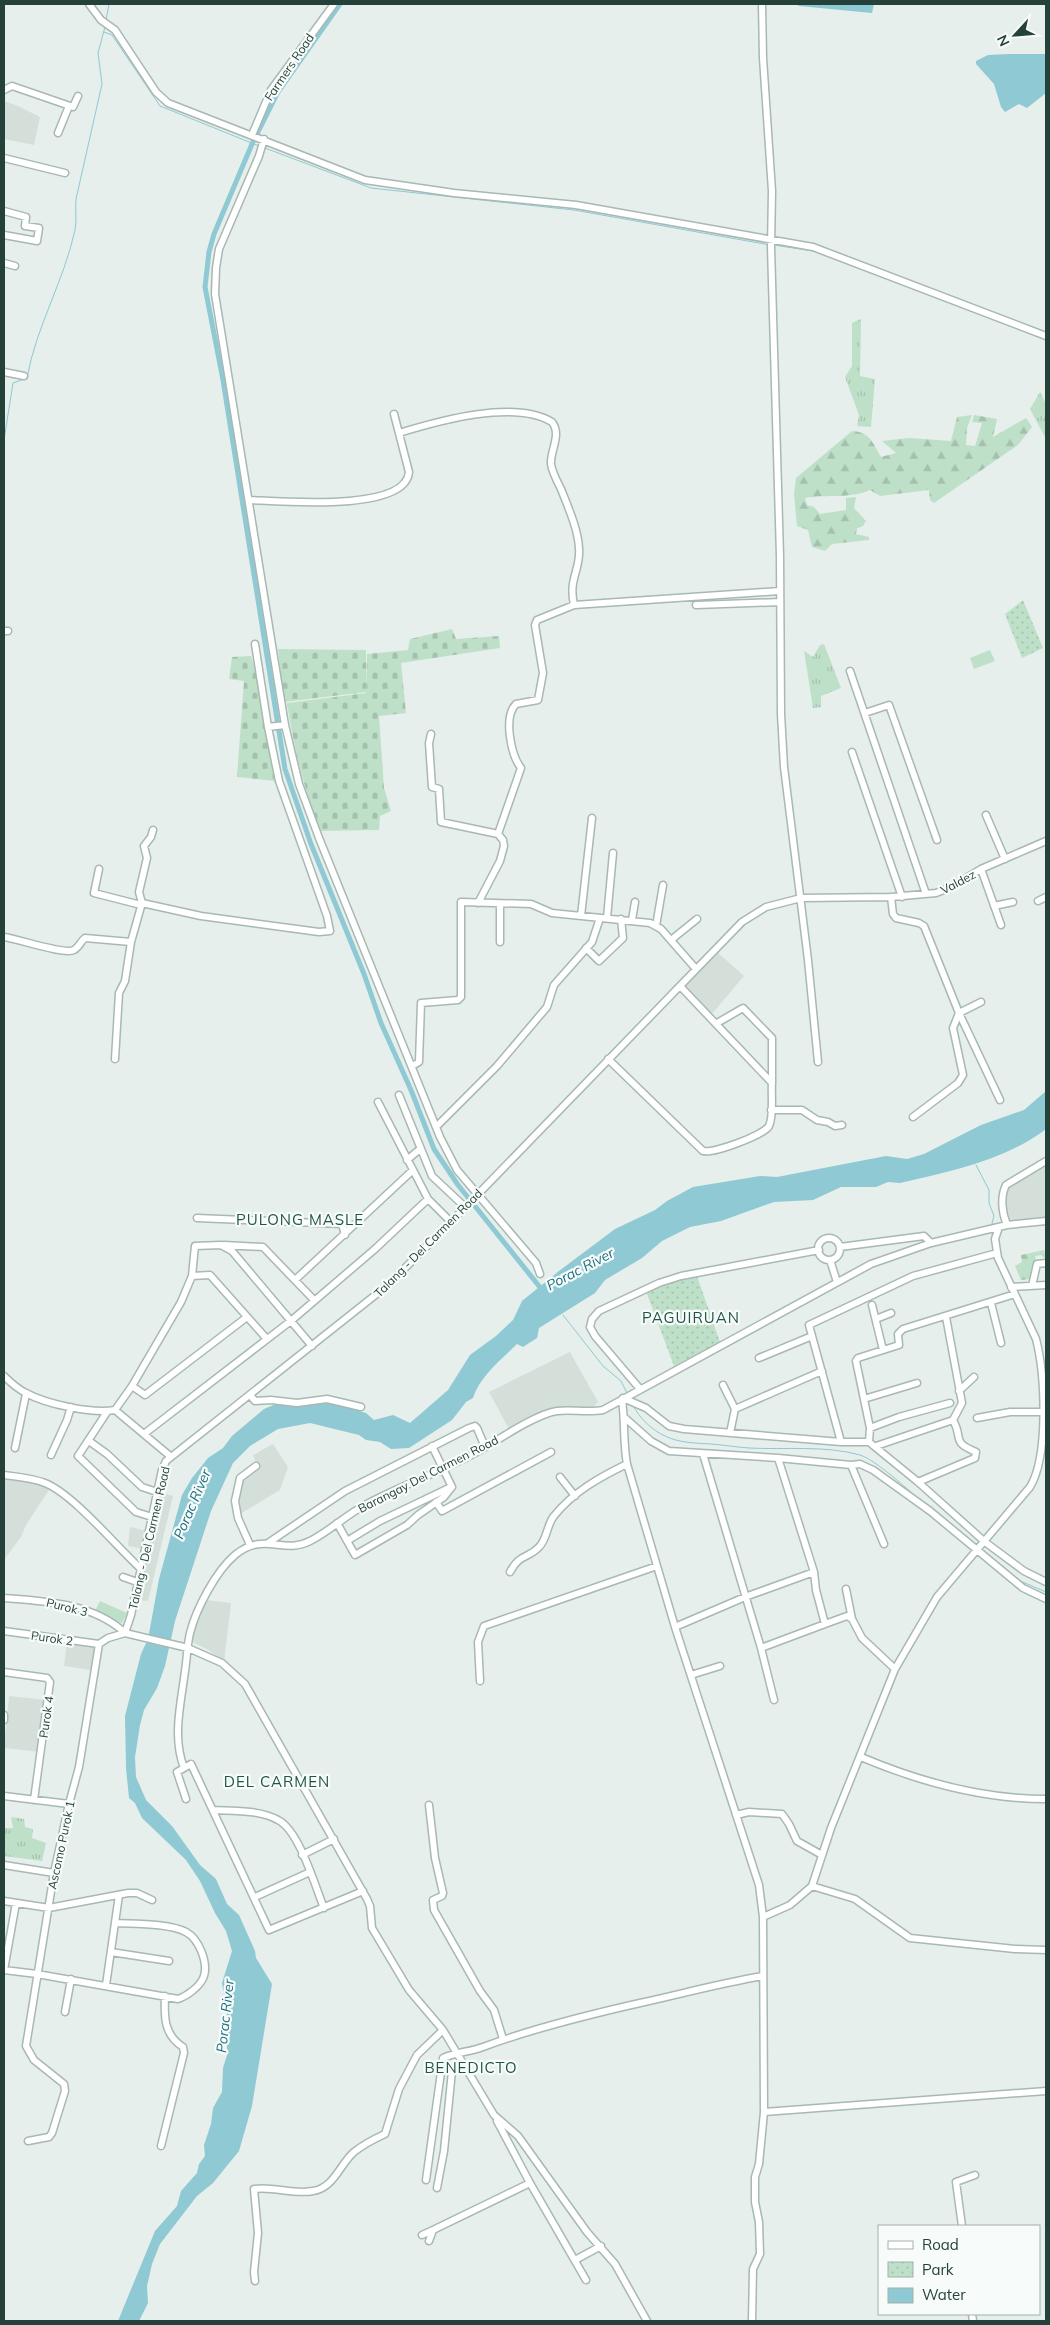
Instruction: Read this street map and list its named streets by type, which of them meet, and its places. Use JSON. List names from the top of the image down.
{
  "streets": {
    "street": [
      "Farmers Road",
      "Valdez",
      "Talang - Del Carmen Road",
      "Barangay Del Carmen Road",
      "Purok 3",
      "Purok 2",
      "Purok 4",
      "Ascomo Purok 1"
    ]
  },
  "crossings": [
    ["Valdez", "Talang - Del Carmen Road"],
    ["Talang - Del Carmen Road", "Purok 3"],
    ["Purok 2", "Ascomo Purok 1"]
  ],
  "districts": [
    "PULONG MASLE",
    "PAGUIRUAN",
    "DEL CARMEN",
    "BENEDICTO"
  ],
  "water": ["Porac River"],
  "legend": ["Road", "Park", "Water"],
  "north": "bottom left"
}
